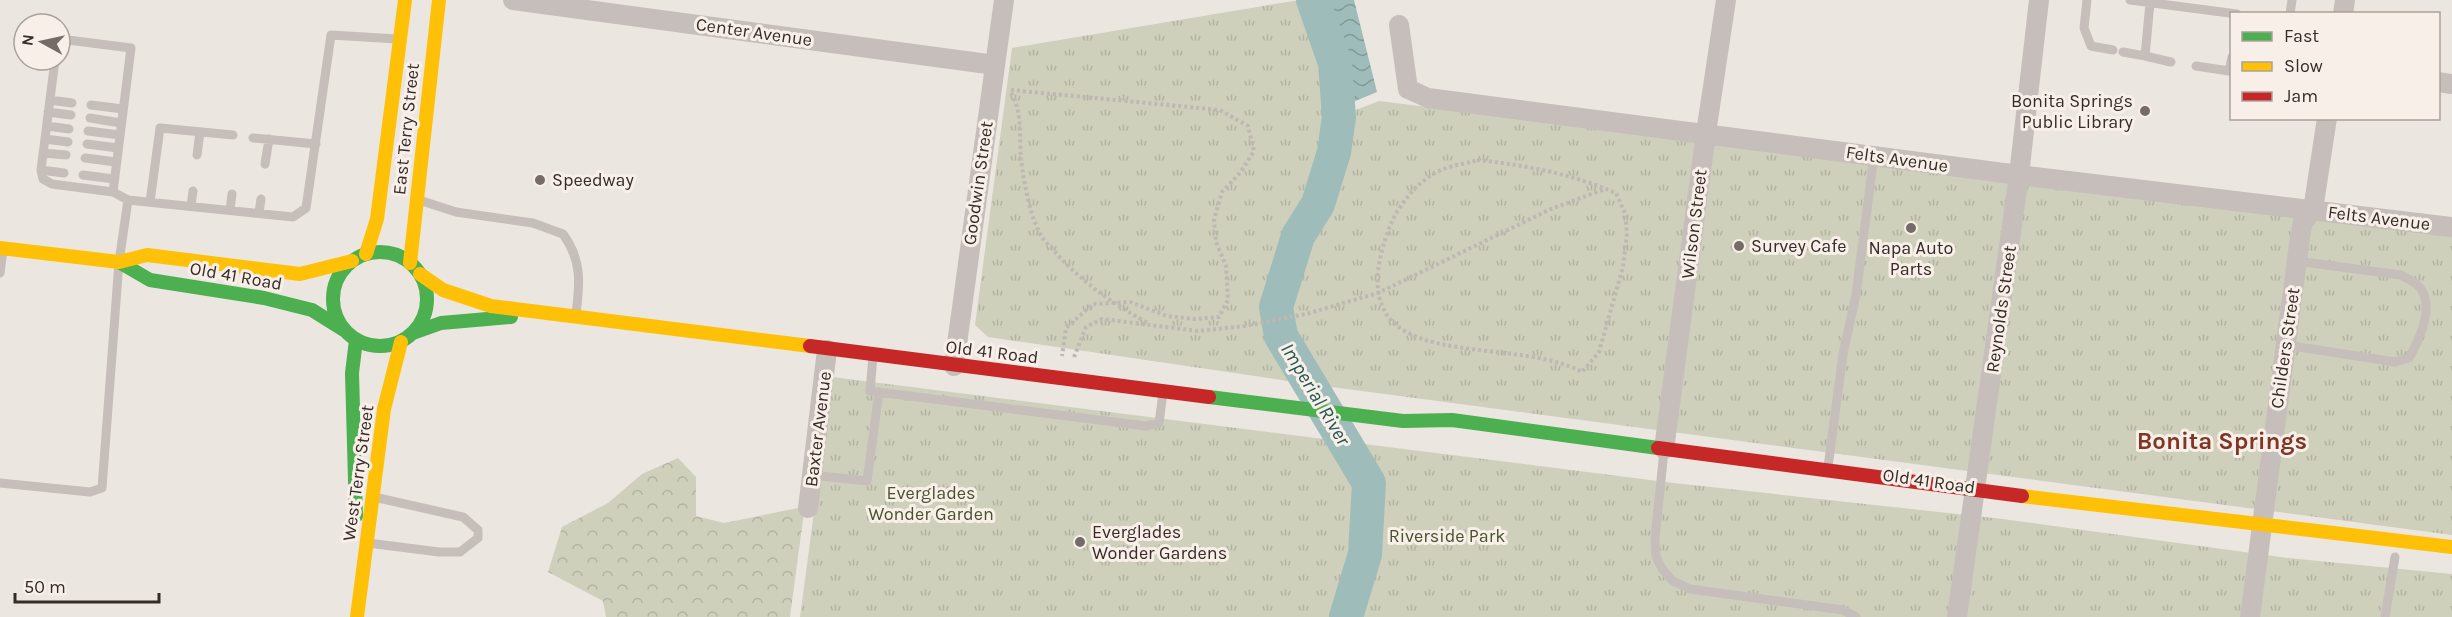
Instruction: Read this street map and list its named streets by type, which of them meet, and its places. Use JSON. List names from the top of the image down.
{
  "streets": {
    "street": [
      "Center Avenue",
      "East Terry Street",
      "Felts Avenue",
      "Goodwin Street",
      "Wilson Street",
      "Old 41 Road",
      "Reynolds Street",
      "Childers Street",
      "Baxter Avenue",
      "West Terry Street"
    ]
  },
  "crossings": [
    ["Center Avenue", "Goodwin Street"],
    ["East Terry Street", "Old 41 Road"],
    ["East Terry Street", "West Terry Street"],
    ["Felts Avenue", "Wilson Street"],
    ["Felts Avenue", "Reynolds Street"],
    ["Felts Avenue", "Childers Street"],
    ["Goodwin Street", "Old 41 Road"],
    ["Wilson Street", "Old 41 Road"],
    ["Old 41 Road", "Reynolds Street"],
    ["Old 41 Road", "Childers Street"],
    ["Old 41 Road", "Baxter Avenue"],
    ["Old 41 Road", "West Terry Street"]
  ],
  "districts": ["Bonita Springs"],
  "water": ["Imperial River"],
  "parks": ["Everglades Wonder Garden", "Riverside Park"],
  "places": [
    "Bonita Springs Public Library",
    "Speedway",
    "Napa Auto Parts",
    "Survey Cafe",
    "Everglades Wonder Gardens"
  ],
  "legend": ["Fast", "Slow", "Jam"],
  "scale_bar": "50 m",
  "north": "left"
}
